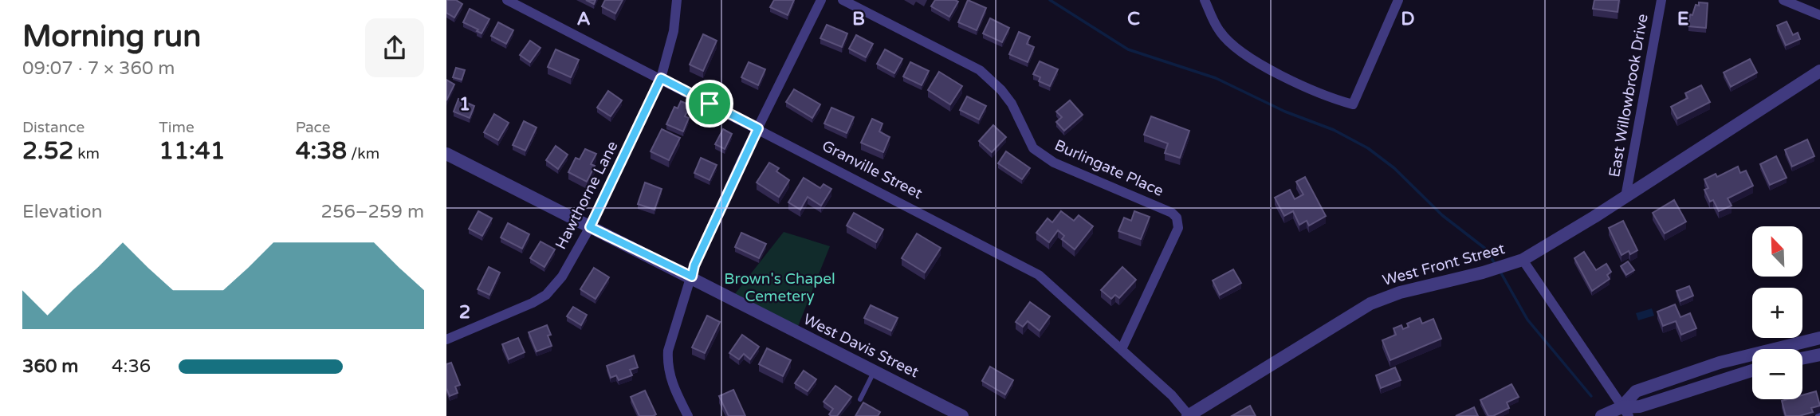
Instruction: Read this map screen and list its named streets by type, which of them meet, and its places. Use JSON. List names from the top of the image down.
{
  "streets": {
    "street": [
      "East Willowbrook Drive",
      "Burlingate Place",
      "Granville Street",
      "Hawthorne Lane",
      "West Front Street",
      "West Davis Street"
    ]
  },
  "crossings": [
    ["East Willowbrook Drive", "West Front Street"],
    ["Burlingate Place", "Granville Street"],
    ["Granville Street", "Hawthorne Lane"],
    ["Granville Street", "West Front Street"],
    ["Hawthorne Lane", "West Davis Street"]
  ],
  "parks": ["Brown's Chapel Cemetery"],
  "north": "top left",
  "page": {
    "heading": ["Morning run", "09:07 · 7 × 360 m"],
    "stats": [
      ["Distance", "2.52 km"],
      ["Time", "11:41"],
      ["Pace", "4:38 /km"]
    ],
    "chart": ["Elevation", "256–259 m"],
    "map_buttons": ["+", "−"],
    "list": [
      {
        "name": "360 m",
        "note": "4:36"
      }
    ]
  },
  "grid": {
    "columns": [
      "A",
      "B",
      "C",
      "D",
      "E"
    ],
    "rows": ["1", "2"]
  }
}
